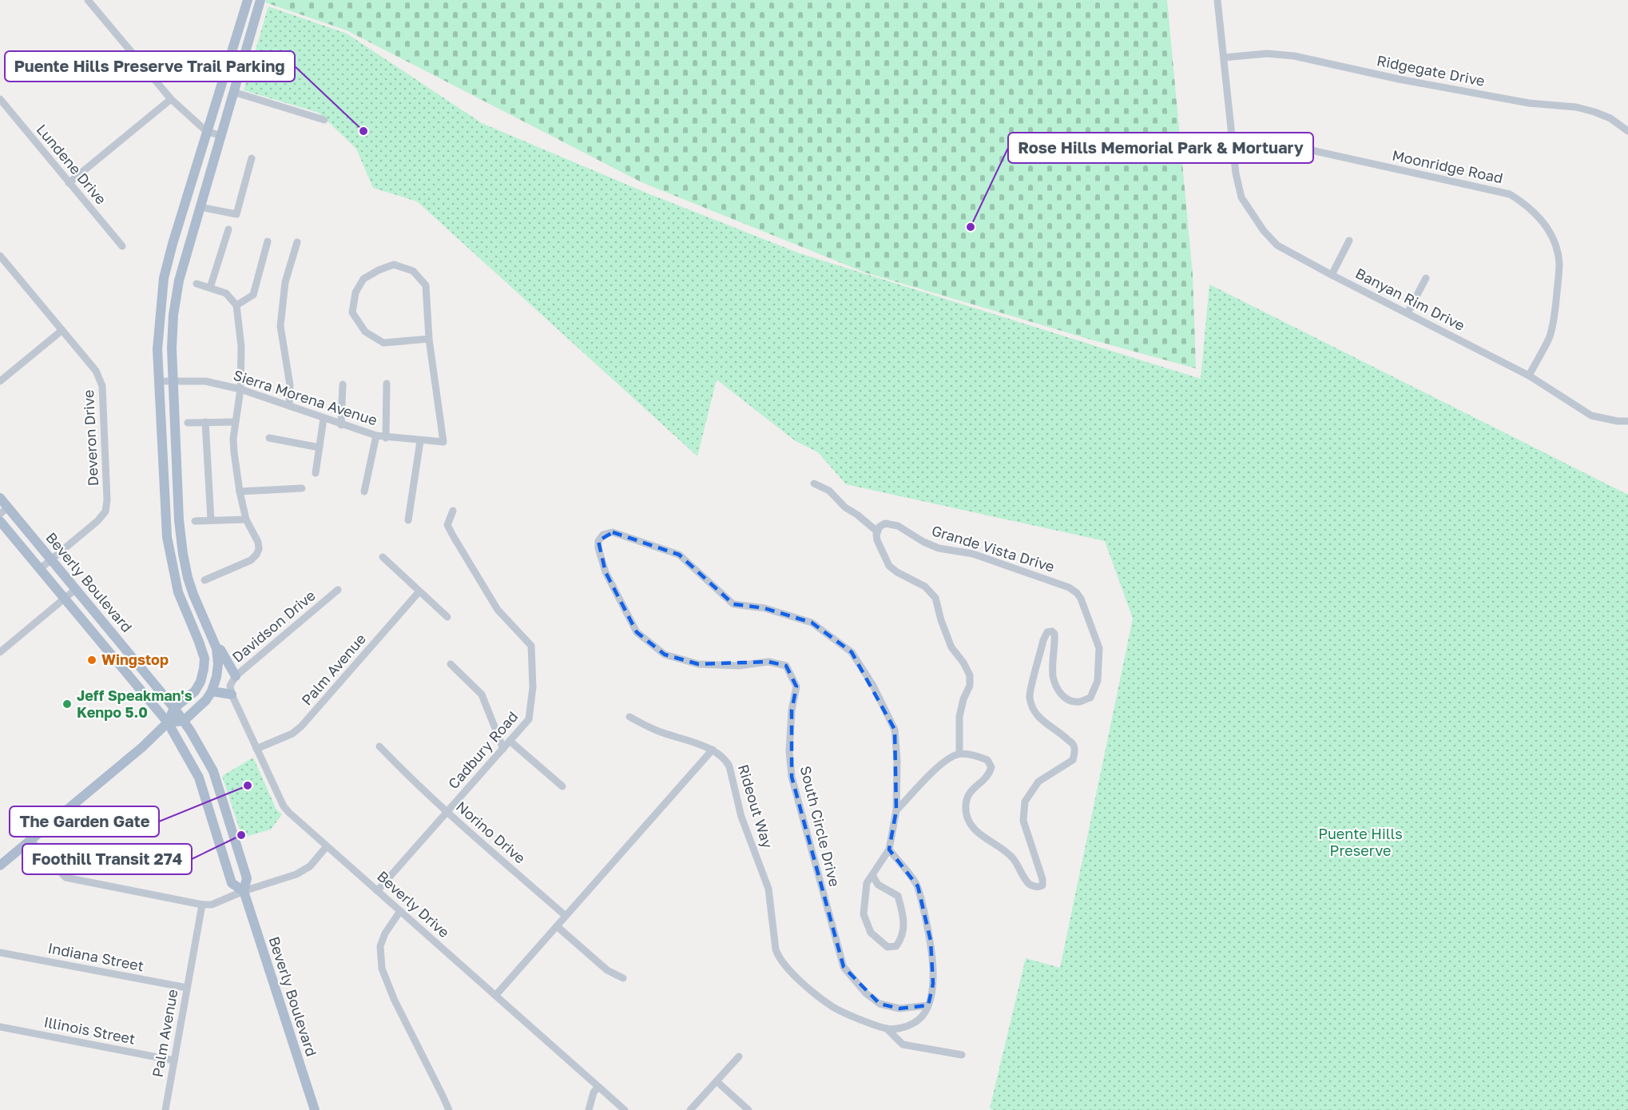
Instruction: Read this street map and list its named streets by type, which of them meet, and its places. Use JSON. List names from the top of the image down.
{
  "streets": {
    "main road": ["Beverly Boulevard"],
    "street": [
      "Ridgegate Drive",
      "Lundene Drive",
      "Moonridge Road",
      "Banyan Rim Drive",
      "Sierra Morena Avenue",
      "Deveron Drive",
      "Grande Vista Drive",
      "Davidson Drive",
      "Palm Avenue",
      "Cadbury Road",
      "Rideout Way",
      "South Circle Drive",
      "Norino Drive",
      "Beverly Drive",
      "Indiana Street",
      "Illinois Street"
    ]
  },
  "crossings": [
    ["Ridgegate Drive", "Banyan Rim Drive"],
    ["Moonridge Road", "Banyan Rim Drive"],
    ["Deveron Drive", "Beverly Boulevard"],
    ["Davidson Drive", "Beverly Drive"],
    ["Palm Avenue", "Beverly Drive"],
    ["Palm Avenue", "Indiana Street"],
    ["Palm Avenue", "Illinois Street"],
    ["Cadbury Road", "Norino Drive"],
    ["Cadbury Road", "Beverly Drive"]
  ],
  "parks": ["Puente Hills Preserve"],
  "places": [
    "Puente Hills Preserve Trail Parking",
    "Rose Hills Memorial Park & Mortuary",
    "Wingstop",
    "Jeff Speakman's Kenpo 5.0",
    "The Garden Gate",
    "Foothill Transit 274"
  ]
}
